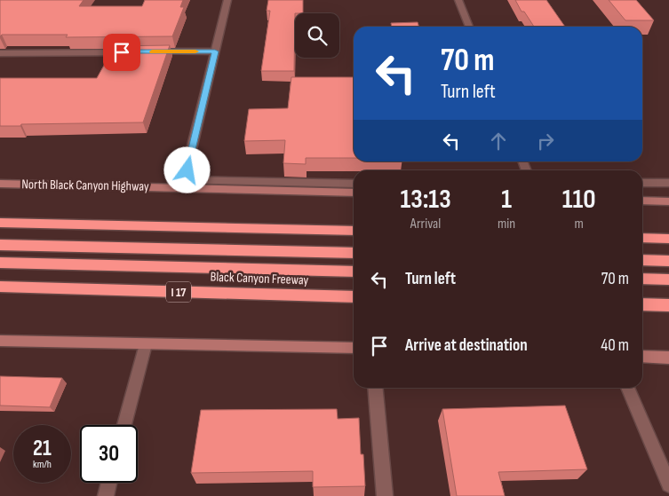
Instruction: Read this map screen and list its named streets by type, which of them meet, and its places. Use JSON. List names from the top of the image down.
{
  "streets": {
    "highway": ["Black Canyon Freeway", "I 17"],
    "main road": ["North Black Canyon Highway"]
  },
  "page": {
    "turn": ["70 m", "Turn left"],
    "eta": [
      "13:13",
      "Arrival",
      "1",
      "min",
      "110",
      "m"
    ],
    "list": [
      {
        "name": "Turn left",
        "value": "70 m"
      },
      {
        "name": "Arrive at destination",
        "value": "40 m"
      }
    ],
    "speed": "21 km/h",
    "limit": "30"
  }
}
